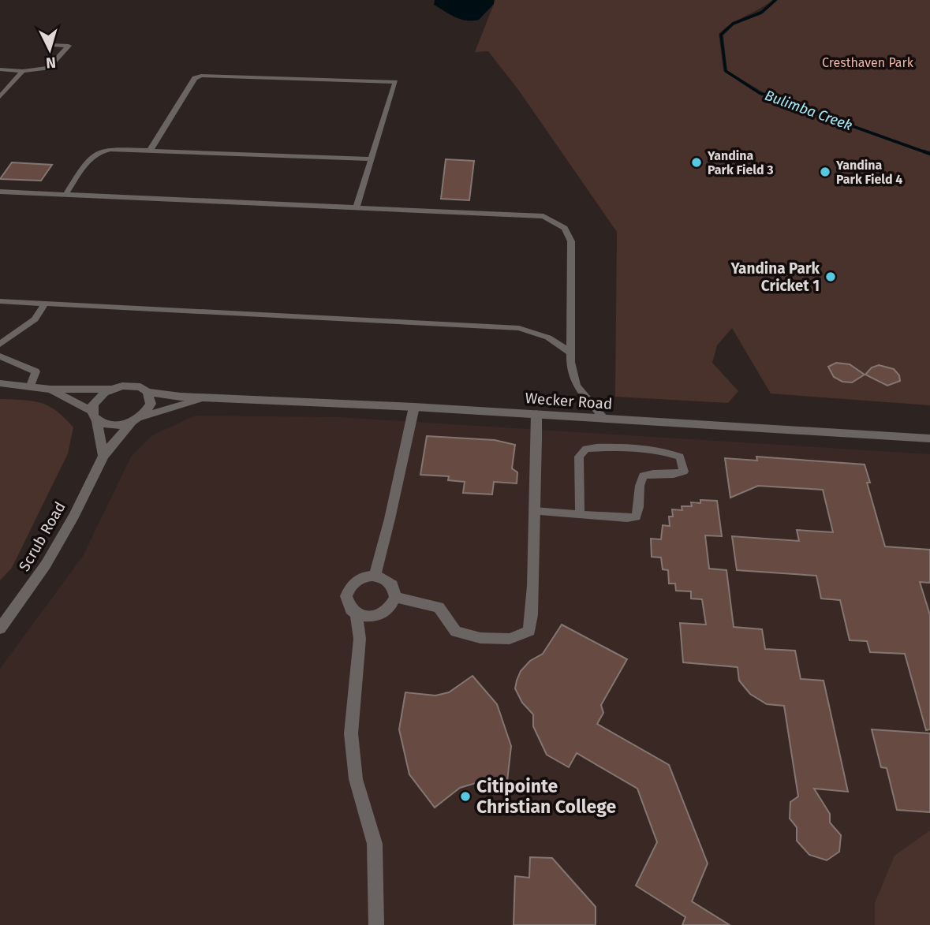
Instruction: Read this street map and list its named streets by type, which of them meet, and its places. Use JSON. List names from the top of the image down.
{
  "streets": {
    "street": ["Wecker Road", "Scrub Road"]
  },
  "crossings": [
    ["Wecker Road", "Scrub Road"]
  ],
  "water": ["Bulimba Creek"],
  "parks": ["Cresthaven Park"],
  "places": [
    "Yandina Park Field 3",
    "Yandina Park Field 4",
    "Yandina Park Cricket 1",
    "Citipointe Christian College"
  ],
  "north": "bottom"
}
